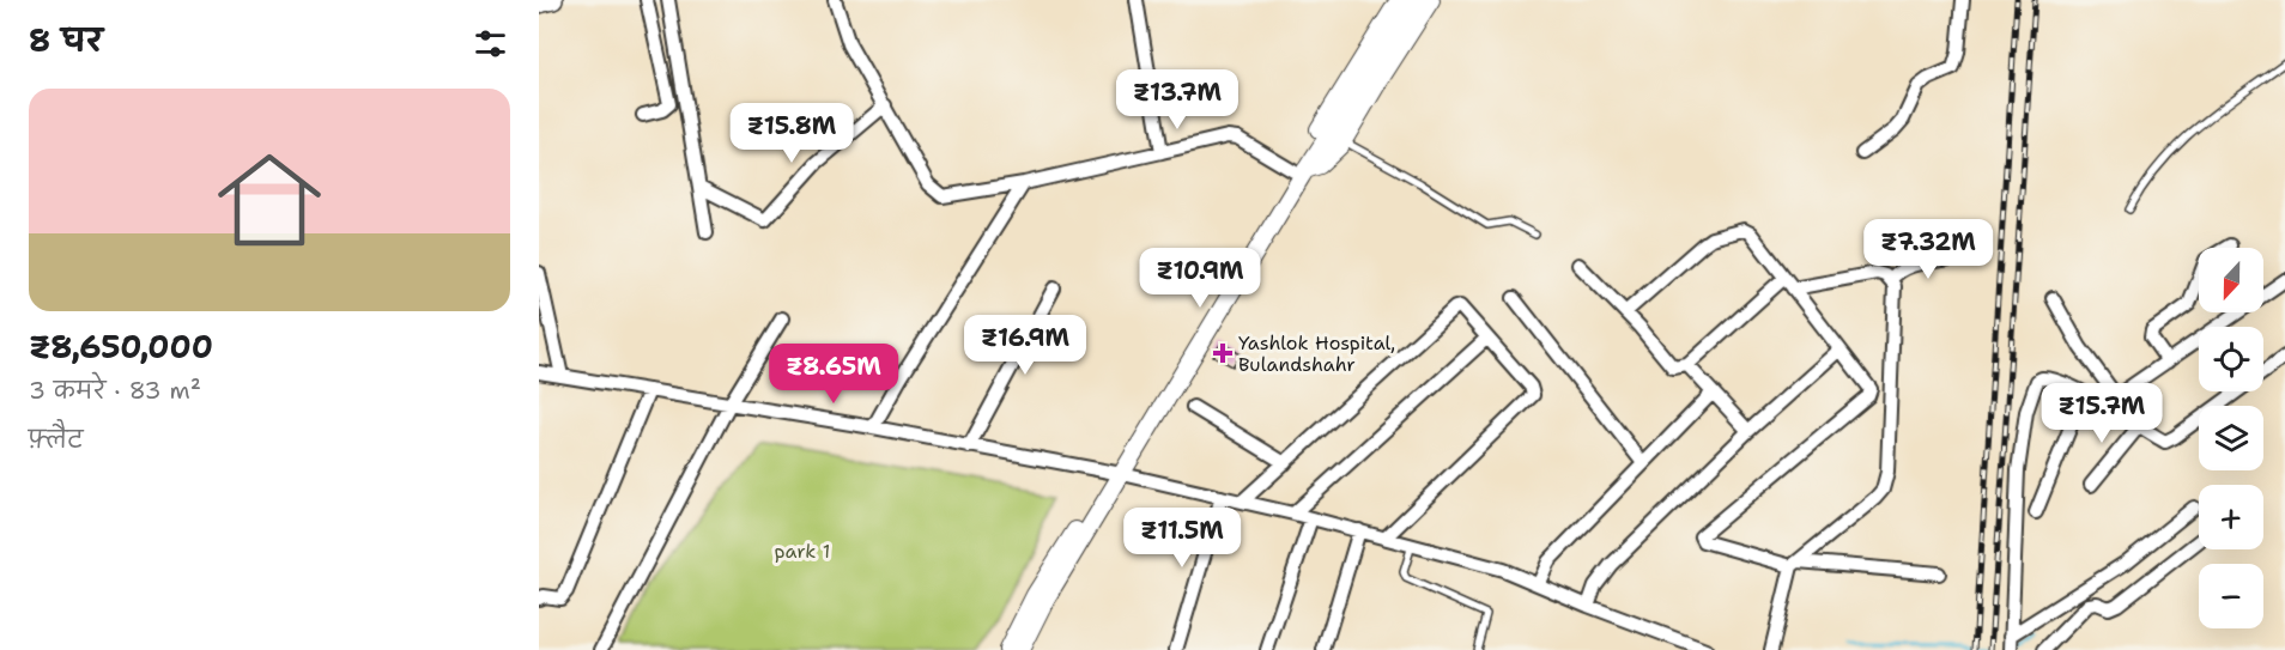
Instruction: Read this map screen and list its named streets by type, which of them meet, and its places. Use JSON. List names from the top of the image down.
{
  "parks": ["park 1"],
  "places": {
    "health": ["Yashlok Hospital, Bulandshahr"]
  },
  "north": "bottom",
  "page": {
    "heading": "8 घर",
    "price": [
      "₹13.7M",
      "₹15.8M",
      "₹7.32M",
      "₹10.9M",
      "₹16.9M",
      "₹8.65M",
      "₹15.7M",
      "₹11.5M"
    ],
    "list": [
      {
        "name": "₹8,650,000",
        "note": "3 कमरे · 83 m² · फ़्लैट"
      }
    ],
    "map_buttons": ["+", "−"]
  }
}
